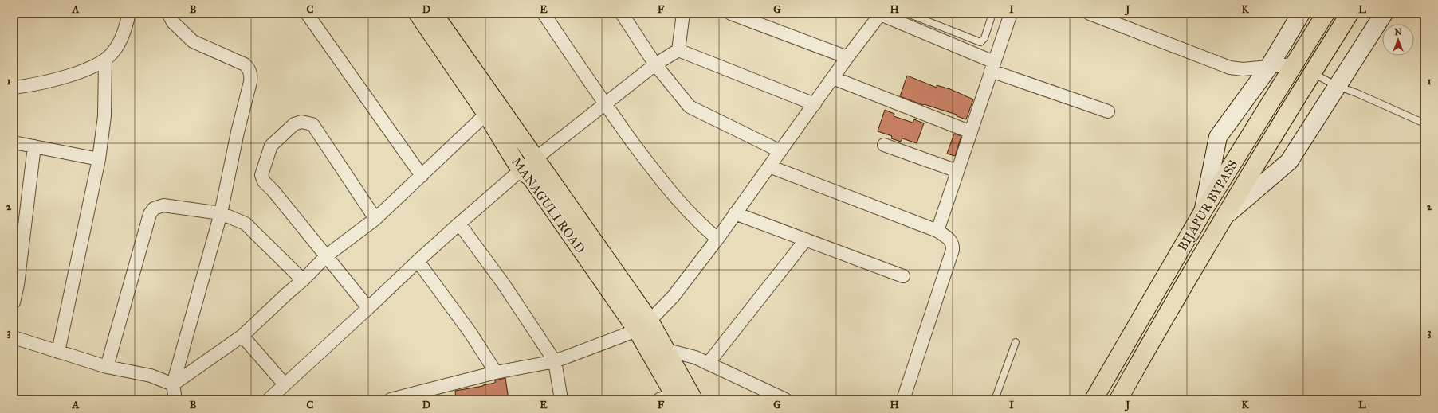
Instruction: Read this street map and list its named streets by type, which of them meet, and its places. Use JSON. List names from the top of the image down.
{
  "streets": {
    "main road": ["MANAGULI ROAD", "BIJAPUR BYPASS"]
  },
  "north": "top",
  "grid": {
    "columns": [
      "A",
      "B",
      "C",
      "D",
      "E",
      "F",
      "G",
      "H",
      "I",
      "J",
      "K",
      "L"
    ],
    "rows": ["1", "2", "3"]
  }
}
